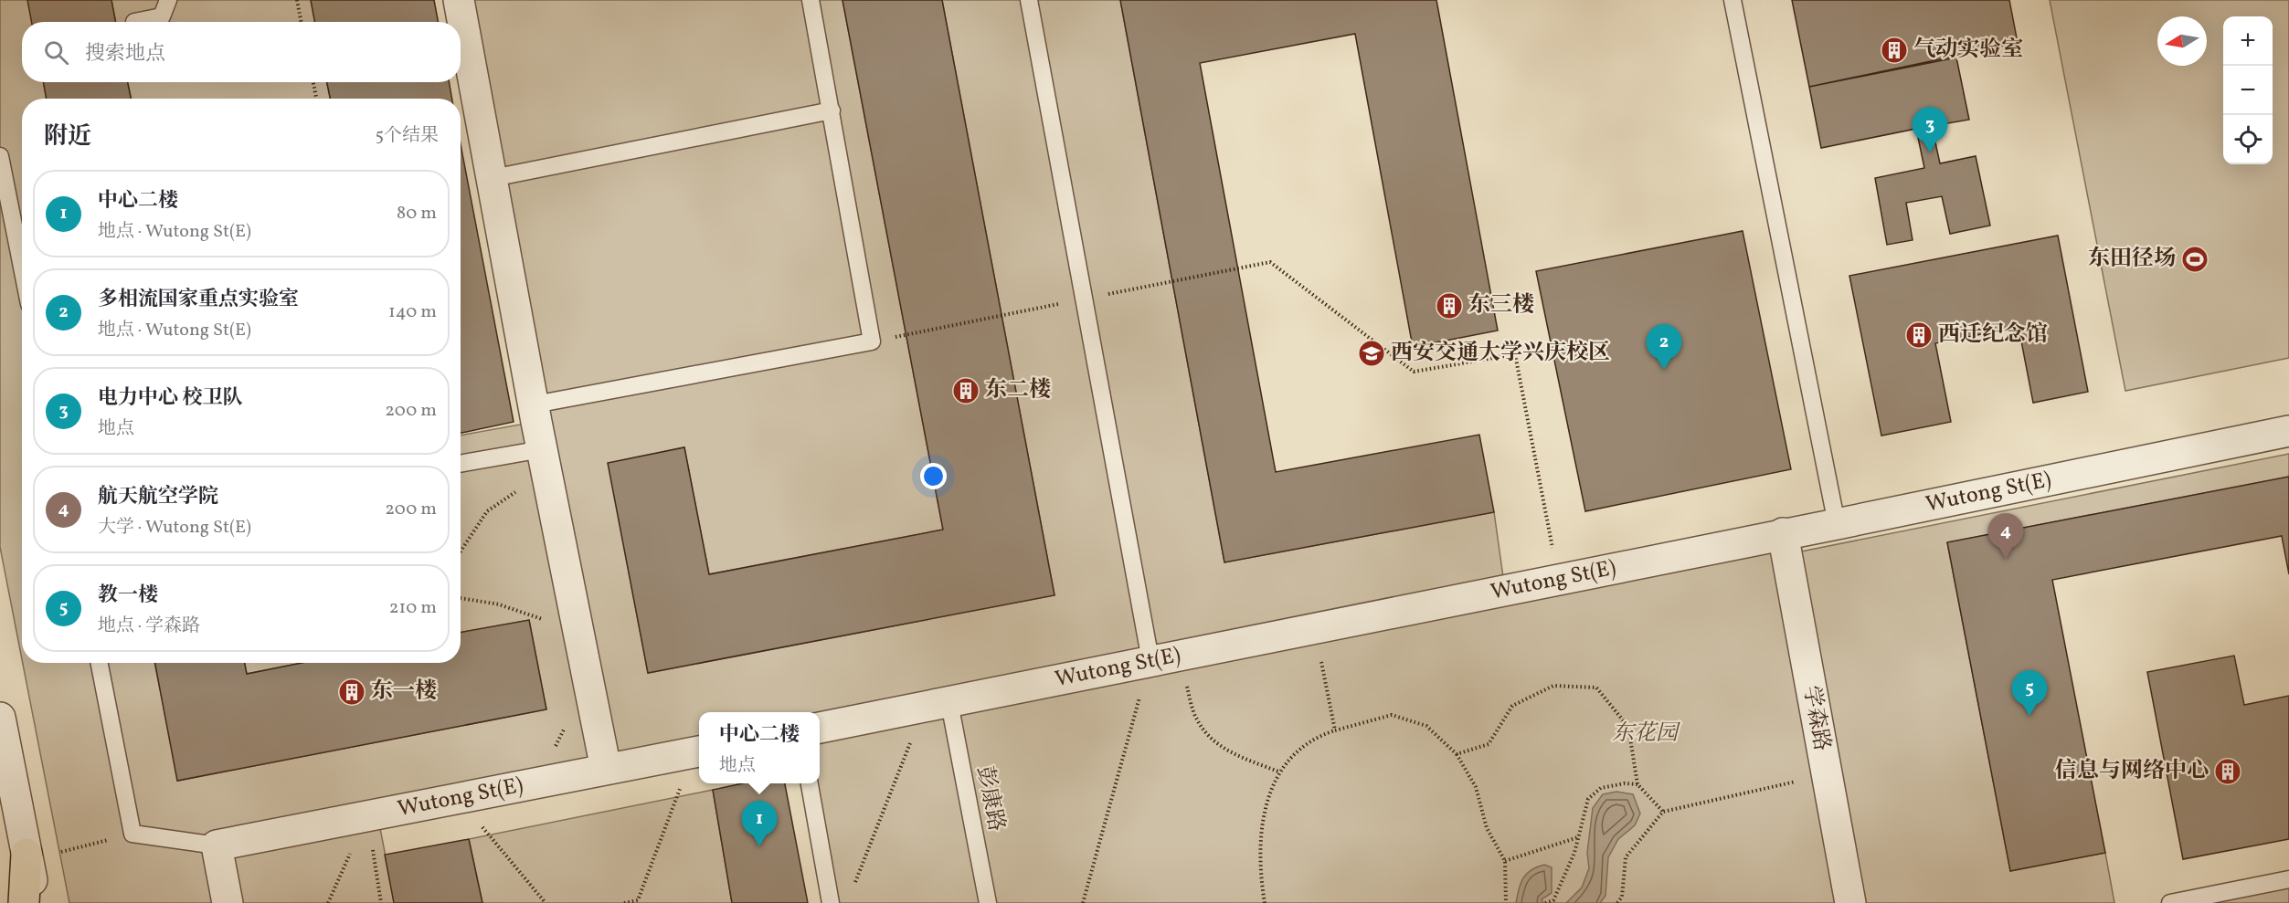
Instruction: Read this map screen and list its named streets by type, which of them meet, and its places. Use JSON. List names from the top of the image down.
{
  "streets": {
    "street": ["Wutong St(E)", "学森路"],
    "lane": ["彭康路"]
  },
  "crossings": [
    ["Wutong St(E)", "学森路"],
    ["Wutong St(E)", "彭康路"]
  ],
  "parks": ["东花园"],
  "places": {
    "building": [
      "气动实验室",
      "东三楼",
      "西迁纪念馆",
      "东二楼",
      "东一楼",
      "信息与网络中心"
    ],
    "sports": ["东田径场"],
    "school or university": ["西安交通大学兴庆校区"]
  },
  "north": "left",
  "page": {
    "map_buttons": ["+", "−"],
    "search": "搜索地点",
    "heading": ["附近", "5个结果"],
    "pins": [
      "3",
      "2",
      "4",
      "5",
      "1"
    ],
    "list": [
      {
        "mark": "1",
        "name": "中心二楼",
        "note": "地点 · Wutong St(E)",
        "value": "80 m"
      },
      {
        "mark": "2",
        "name": "多相流国家重点实验室",
        "note": "地点 · Wutong St(E)",
        "value": "140 m"
      },
      {
        "mark": "3",
        "name": "电力中心 校卫队",
        "note": "地点",
        "value": "200 m"
      },
      {
        "mark": "4",
        "name": "航天航空学院",
        "note": "大学 · Wutong St(E)",
        "value": "200 m"
      },
      {
        "mark": "5",
        "name": "教一楼",
        "note": "地点 · 学森路",
        "value": "210 m"
      }
    ],
    "popup": ["中心二楼", "地点"]
  }
}
